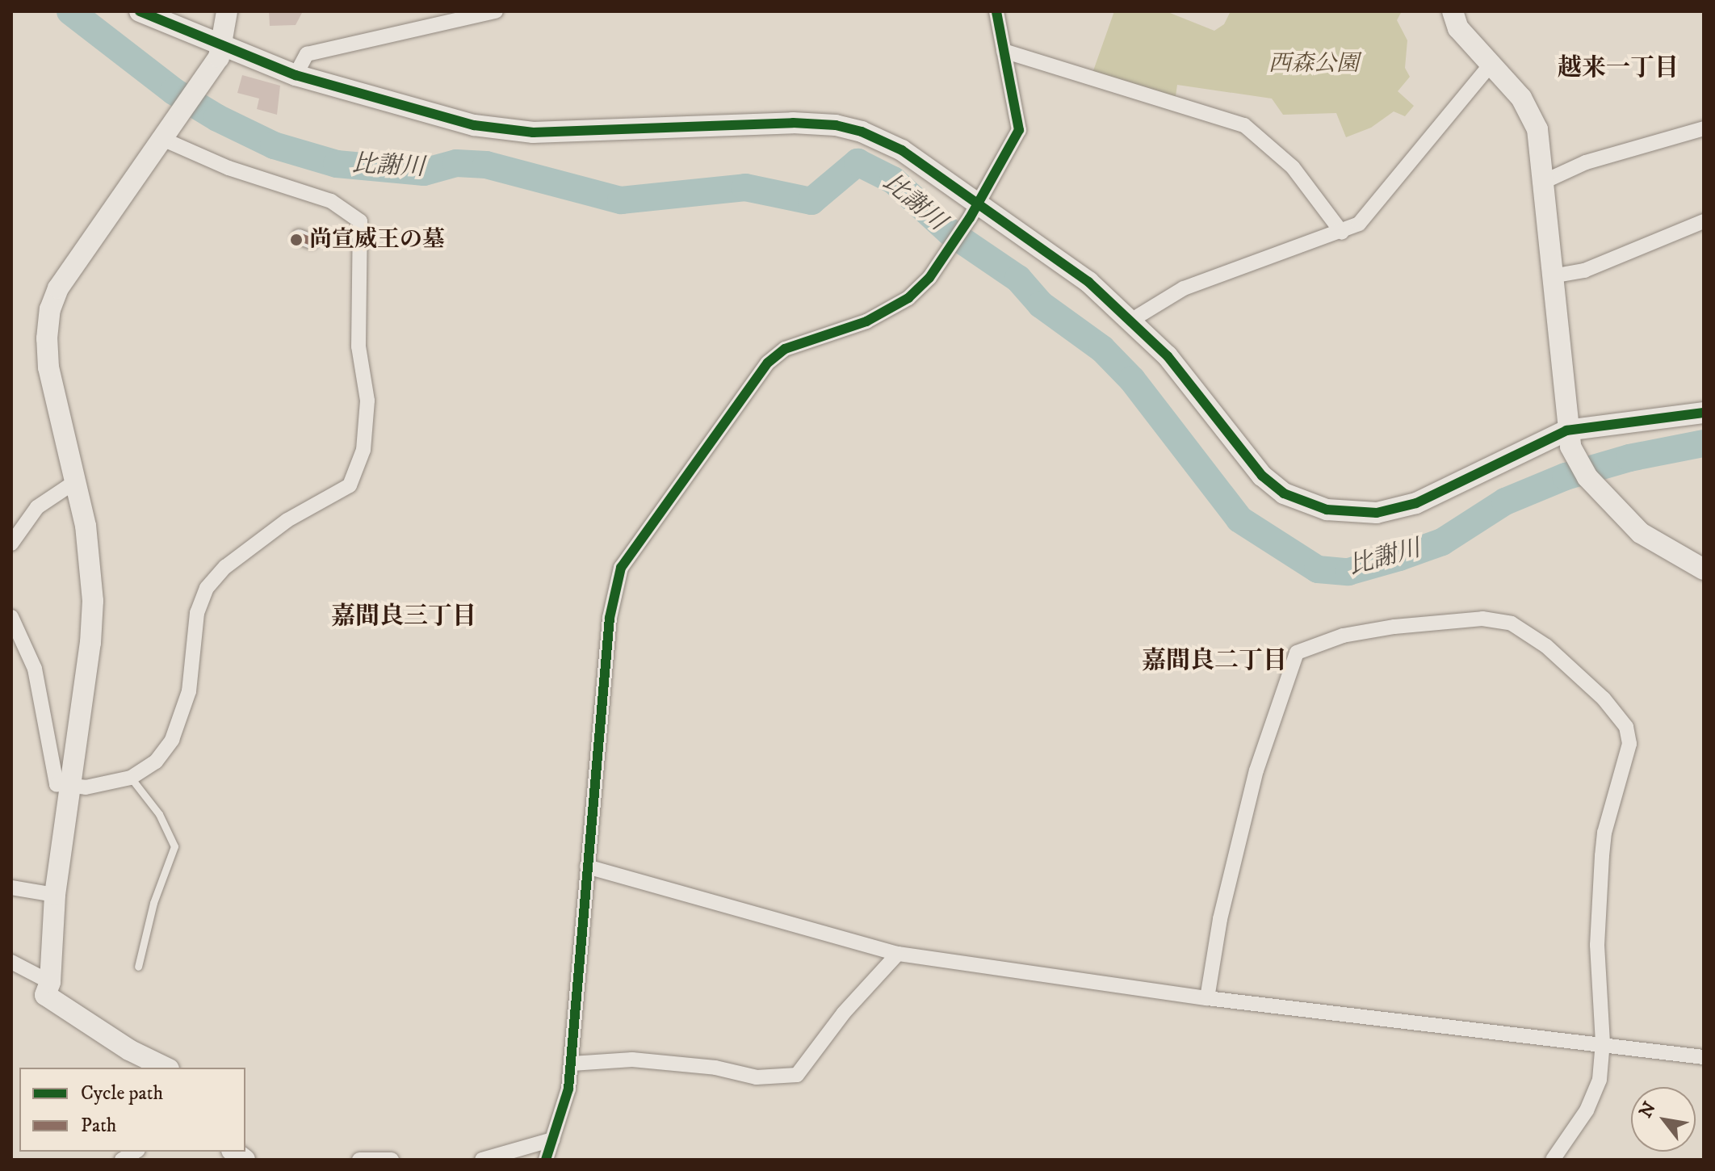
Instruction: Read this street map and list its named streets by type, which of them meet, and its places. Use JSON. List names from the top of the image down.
{
  "districts": ["越来一丁目", "嘉間良三丁目", "嘉間良二丁目"],
  "water": ["比謝川"],
  "parks": ["西森公園"],
  "places": ["尚宣威王の墓"],
  "legend": ["Cycle path", "Path"],
  "north": "top left"
}
